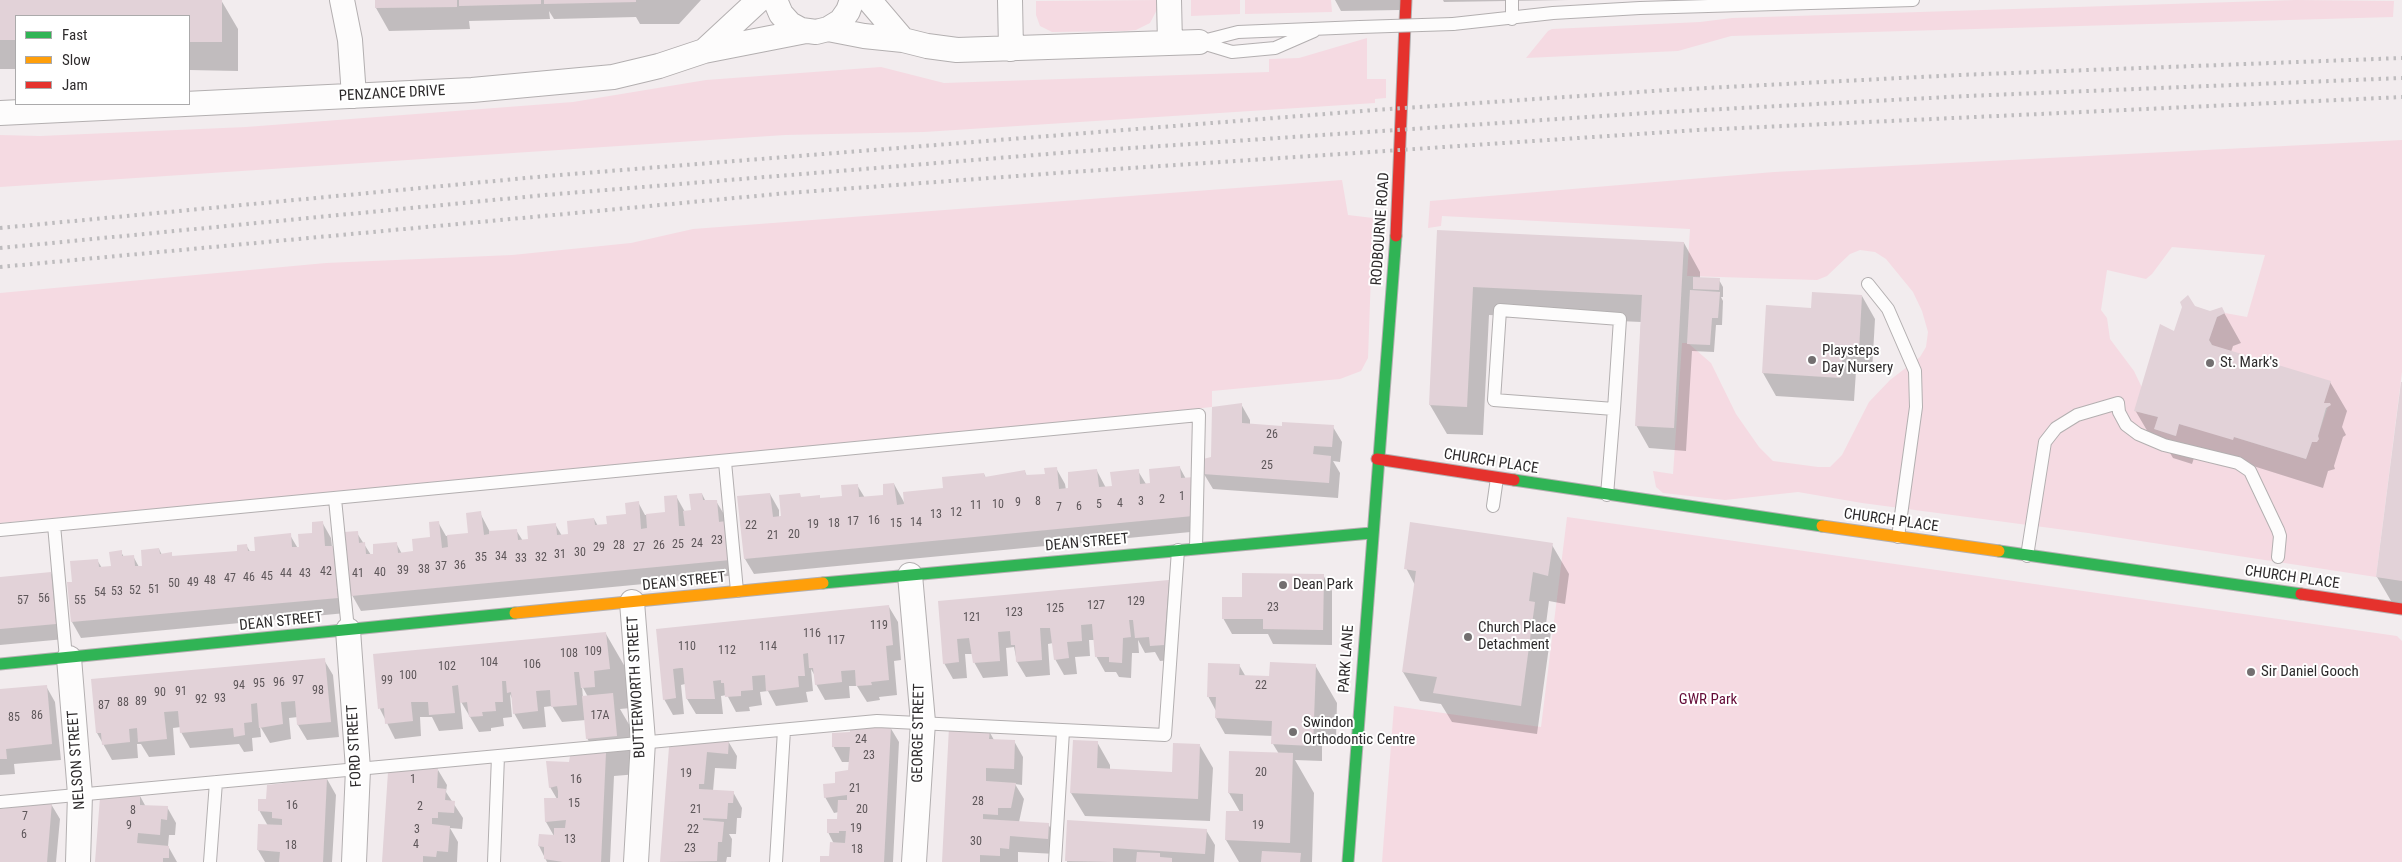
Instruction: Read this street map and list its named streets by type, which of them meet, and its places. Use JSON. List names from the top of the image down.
{
  "streets": {
    "street": [
      "PENZANCE DRIVE",
      "RODBOURNE ROAD",
      "CHURCH PLACE",
      "DEAN STREET",
      "PARK LANE",
      "BUTTERWORTH STREET",
      "GEORGE STREET",
      "FORD STREET",
      "NELSON STREET"
    ]
  },
  "crossings": [
    ["RODBOURNE ROAD", "CHURCH PLACE"],
    ["RODBOURNE ROAD", "PARK LANE"],
    ["CHURCH PLACE", "PARK LANE"],
    ["DEAN STREET", "PARK LANE"],
    ["DEAN STREET", "BUTTERWORTH STREET"],
    ["DEAN STREET", "GEORGE STREET"],
    ["DEAN STREET", "FORD STREET"],
    ["DEAN STREET", "NELSON STREET"]
  ],
  "parks": ["GWR Park"],
  "places": [
    "Playsteps Day Nursery",
    "St. Mark's",
    "Dean Park",
    "Church Place Detachment",
    "Sir Daniel Gooch",
    "Swindon Orthodontic Centre"
  ],
  "house_numbers": [
    "26",
    "25",
    "1",
    "2",
    "8",
    "3",
    "9",
    "4",
    "10",
    "5",
    "11",
    "6",
    "7",
    "12",
    "13",
    "16",
    "17",
    "14",
    "18",
    "15",
    "19",
    "22",
    "20",
    "21",
    "23",
    "24",
    "25",
    "28",
    "26",
    "29",
    "27",
    "30",
    "31",
    "34",
    "35",
    "32",
    "33",
    "36",
    "37",
    "38",
    "39",
    "42",
    "40",
    "44",
    "43",
    "41",
    "45",
    "46",
    "47",
    "48",
    "49",
    "50",
    "51",
    "52",
    "53",
    "54",
    "56",
    "57",
    "55",
    "129",
    "127",
    "23",
    "125",
    "123",
    "121",
    "119",
    "116",
    "117",
    "110",
    "114",
    "112",
    "109",
    "108",
    "104",
    "106",
    "102",
    "100",
    "97",
    "99",
    "96",
    "95",
    "94",
    "22",
    "98",
    "91",
    "90",
    "93",
    "92",
    "89",
    "88",
    "87",
    "86",
    "17A",
    "85",
    "24",
    "23",
    "20",
    "19",
    "1",
    "16",
    "21",
    "28",
    "15",
    "16",
    "2",
    "21",
    "20",
    "8",
    "7",
    "9",
    "19",
    "19",
    "3",
    "22",
    "6",
    "13",
    "30",
    "4",
    "18",
    "23",
    "18"
  ],
  "legend": ["Fast", "Slow", "Jam"]
}
